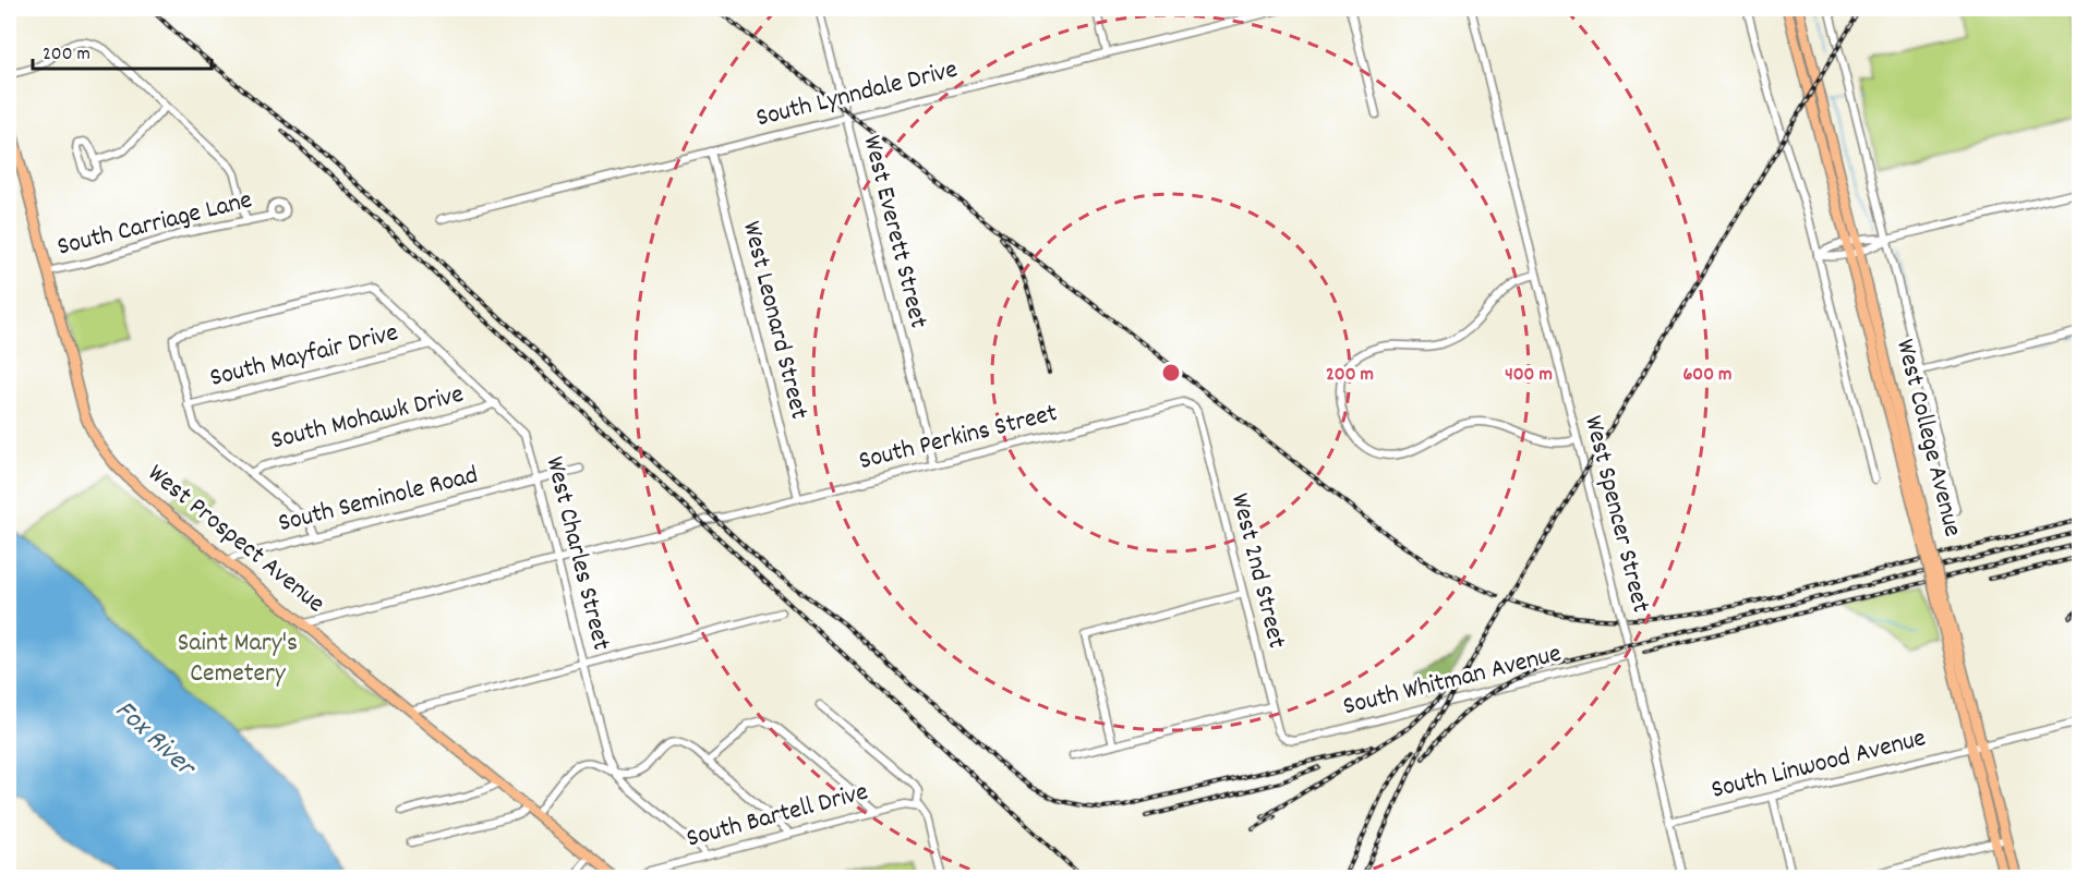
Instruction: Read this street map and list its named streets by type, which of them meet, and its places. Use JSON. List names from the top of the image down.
{
  "streets": {
    "main road": ["West College Avenue", "West Prospect Avenue"],
    "street": [
      "South Lynndale Drive",
      "South Carriage Lane",
      "West Everett Street",
      "West Leonard Street",
      "South Mayfair Drive",
      "South Mohawk Drive",
      "South Perkins Street",
      "South Seminole Road",
      "West Spencer Street",
      "West Charles Street",
      "West 2nd Street",
      "South Whitman Avenue",
      "South Linwood Avenue",
      "South Bartell Drive"
    ]
  },
  "crossings": [
    ["South Lynndale Drive", "West Everett Street"],
    ["South Lynndale Drive", "West Leonard Street"],
    ["South Carriage Lane", "West Prospect Avenue"],
    ["West Everett Street", "South Perkins Street"],
    ["West Leonard Street", "South Perkins Street"],
    ["South Mayfair Drive", "West Charles Street"],
    ["South Mohawk Drive", "West Charles Street"],
    ["South Perkins Street", "West Prospect Avenue"],
    ["South Perkins Street", "West Charles Street"],
    ["South Perkins Street", "West 2nd Street"],
    ["West College Avenue", "South Linwood Avenue"],
    ["South Seminole Road", "West Prospect Avenue"],
    ["South Seminole Road", "West Charles Street"],
    ["West Spencer Street", "South Whitman Avenue"],
    ["West Spencer Street", "South Linwood Avenue"],
    ["West Charles Street", "South Bartell Drive"],
    ["West 2nd Street", "South Whitman Avenue"]
  ],
  "water": ["Fox River"],
  "parks": ["Saint Mary's Cemetery"],
  "scale_bar": "200 m",
  "rings": ["200 m", "400 m", "600 m"]
}
